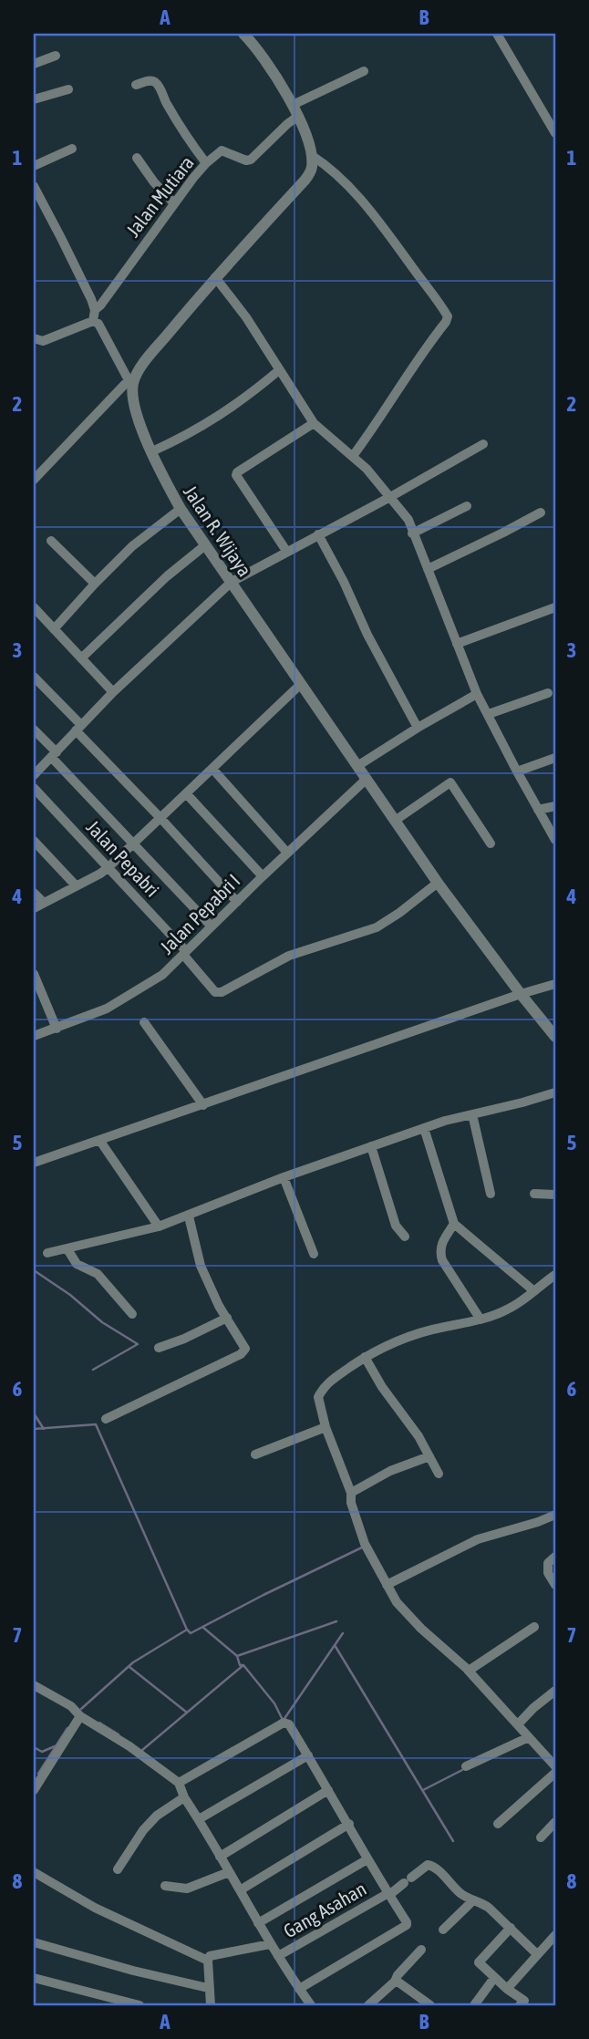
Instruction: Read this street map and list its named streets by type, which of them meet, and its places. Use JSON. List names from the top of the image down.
{
  "streets": {
    "street": [
      "Jalan Mutiara",
      "Jalan R. Wijaya",
      "Jalan Pepabri",
      "Jalan Pepabri I",
      "Gang Asahan"
    ]
  },
  "crossings": [
    ["Jalan R. Wijaya", "Jalan Pepabri"],
    ["Jalan R. Wijaya", "Jalan Pepabri I"],
    ["Jalan Pepabri", "Jalan Pepabri I"]
  ],
  "grid": {
    "columns": ["A", "B"],
    "rows": [
      "1",
      "2",
      "3",
      "4",
      "5",
      "6",
      "7",
      "8"
    ]
  }
}
